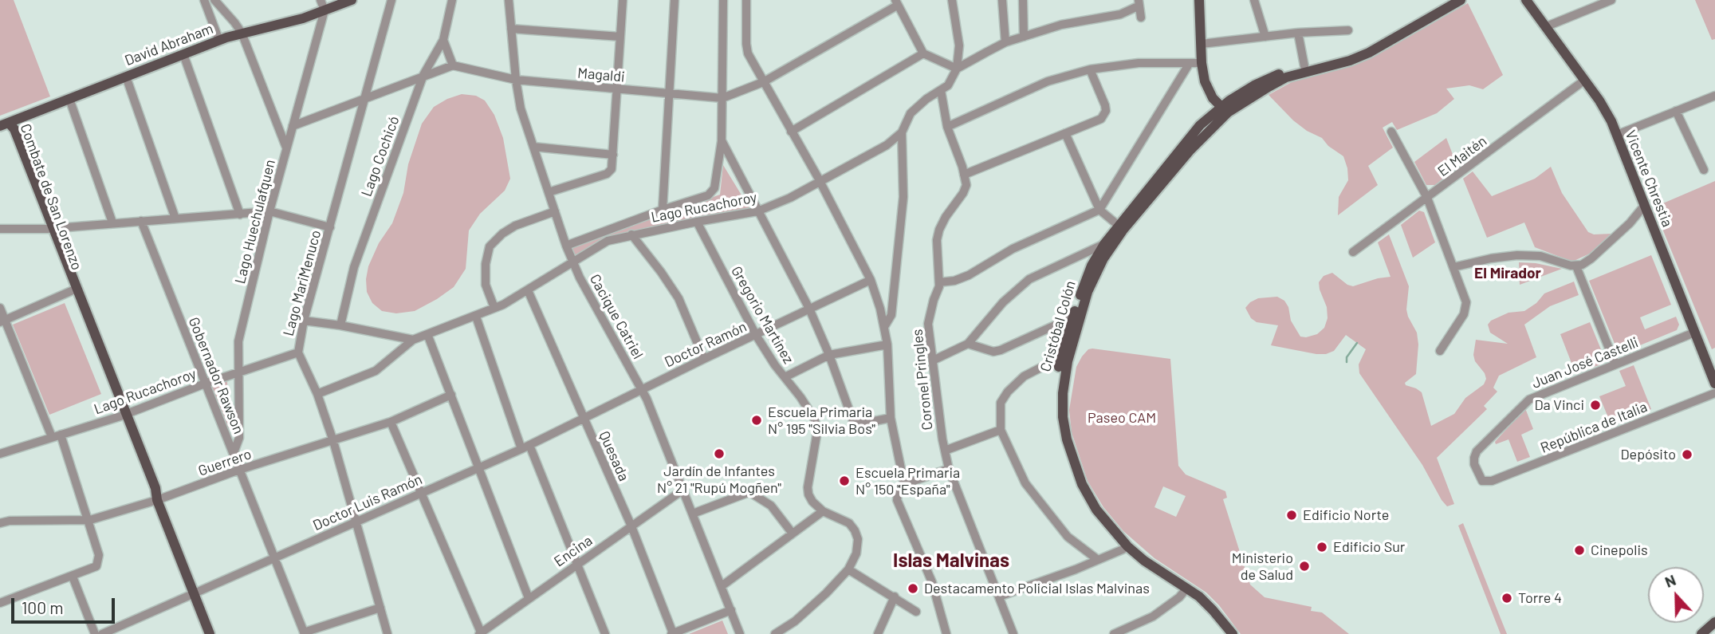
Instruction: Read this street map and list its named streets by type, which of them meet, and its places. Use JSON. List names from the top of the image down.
{
  "streets": {
    "main road": [
      "David Abraham",
      "Vicente Chrestia",
      "Combate de San Lorenzo",
      "Cristóbal Colón"
    ],
    "street": [
      "Magaldi",
      "Lago Cochicó",
      "El Maitén",
      "Lago Rucachoroy",
      "Lago Huechulafquen",
      "Lago MariMenuco",
      "Gregorio Martínez",
      "Cacique Catriel",
      "Doctor Ramón",
      "Juan José Castelli",
      "Gobernador Rawson",
      "Coronel Pringles",
      "República de Italia",
      "Quesada",
      "Guerrero",
      "Doctor Luis Ramón",
      "Encina"
    ]
  },
  "crossings": [
    ["David Abraham", "Combate de San Lorenzo"],
    ["David Abraham", "Lago Huechulafquen"],
    ["Magaldi", "Cacique Catriel"],
    ["El Maitén", "Vicente Chrestia"],
    ["Vicente Chrestia", "Juan José Castelli"],
    ["Combate de San Lorenzo", "Lago Rucachoroy"],
    ["Combate de San Lorenzo", "Guerrero"],
    ["Combate de San Lorenzo", "Doctor Luis Ramón"],
    ["Lago Rucachoroy", "Lago Huechulafquen"],
    ["Lago Rucachoroy", "Lago MariMenuco"],
    ["Lago Rucachoroy", "Gregorio Martínez"],
    ["Lago Rucachoroy", "Cacique Catriel"],
    ["Lago Rucachoroy", "Gobernador Rawson"],
    ["Lago Rucachoroy", "Quesada"],
    ["Lago Huechulafquen", "Gobernador Rawson"],
    ["Lago MariMenuco", "Guerrero"],
    ["Lago MariMenuco", "Doctor Luis Ramón"],
    ["Gregorio Martínez", "Doctor Ramón"],
    ["Cacique Catriel", "Doctor Ramón"],
    ["Cacique Catriel", "Doctor Luis Ramón"],
    ["Cacique Catriel", "Encina"],
    ["Doctor Ramón", "Doctor Luis Ramón"],
    ["Juan José Castelli", "República de Italia"],
    ["Gobernador Rawson", "Guerrero"],
    ["Gobernador Rawson", "Doctor Luis Ramón"],
    ["Quesada", "Doctor Luis Ramón"],
    ["Quesada", "Encina"]
  ],
  "districts": ["El Mirador", "Islas Malvinas"],
  "parks": ["Paseo CAM"],
  "places": [
    "Da Vinci",
    "Escuela Primaria N° 195 \"Silvia Bos\"",
    "Jardín de Infantes N° 21 \"Rupú Mogñen\"",
    "Depósito",
    "Escuela Primaria N° 150 \"España\"",
    "Edificio Norte",
    "Edificio Sur",
    "Cinepolis",
    "Ministerio de Salud",
    "Destacamento Policial Islas Malvinas",
    "Torre 4"
  ],
  "scale_bar": "100 m",
  "north": "top"
}
